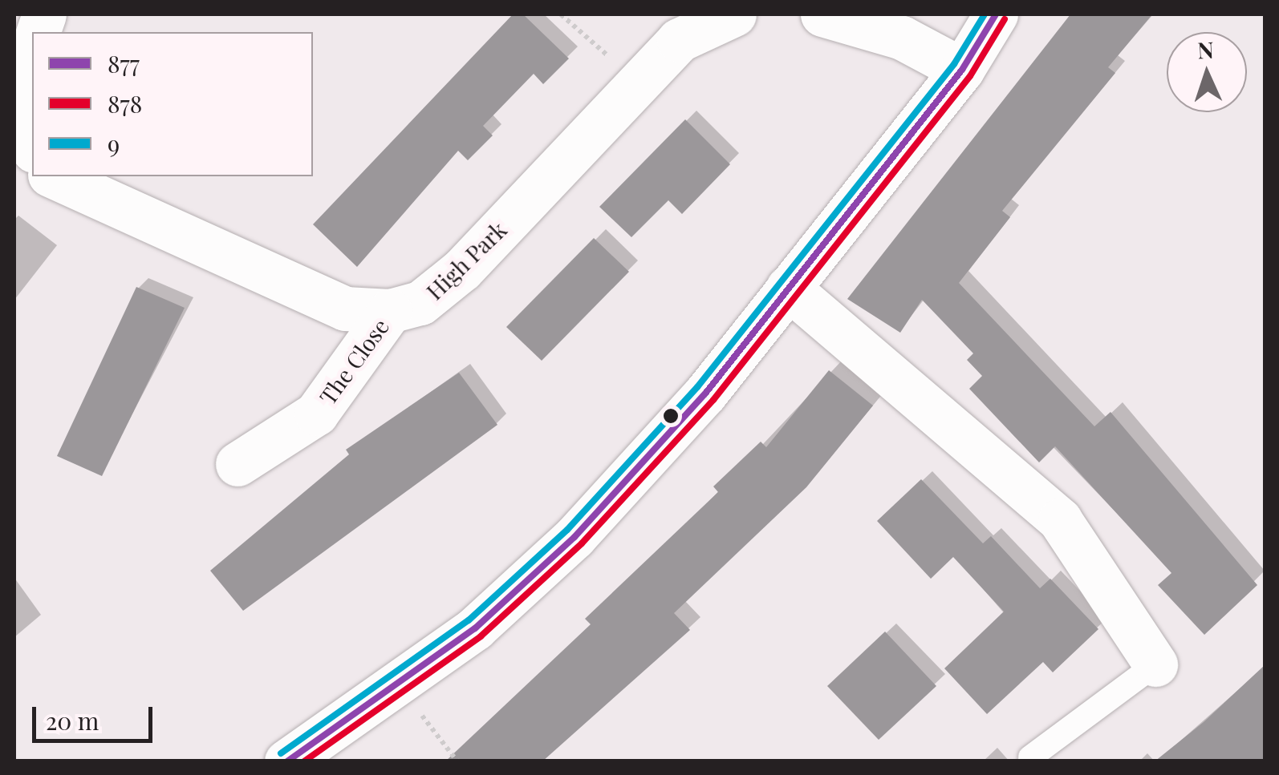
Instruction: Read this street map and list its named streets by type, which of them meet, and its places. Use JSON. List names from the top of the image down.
{
  "streets": {
    "main road": ["High Park", "The Close"]
  },
  "crossings": [
    ["High Park", "The Close"]
  ],
  "lines": ["transit line 877", "transit line 9", "transit line 878"],
  "legend": ["877", "878", "9"],
  "scale_bar": "20 m",
  "north": "top"
}
